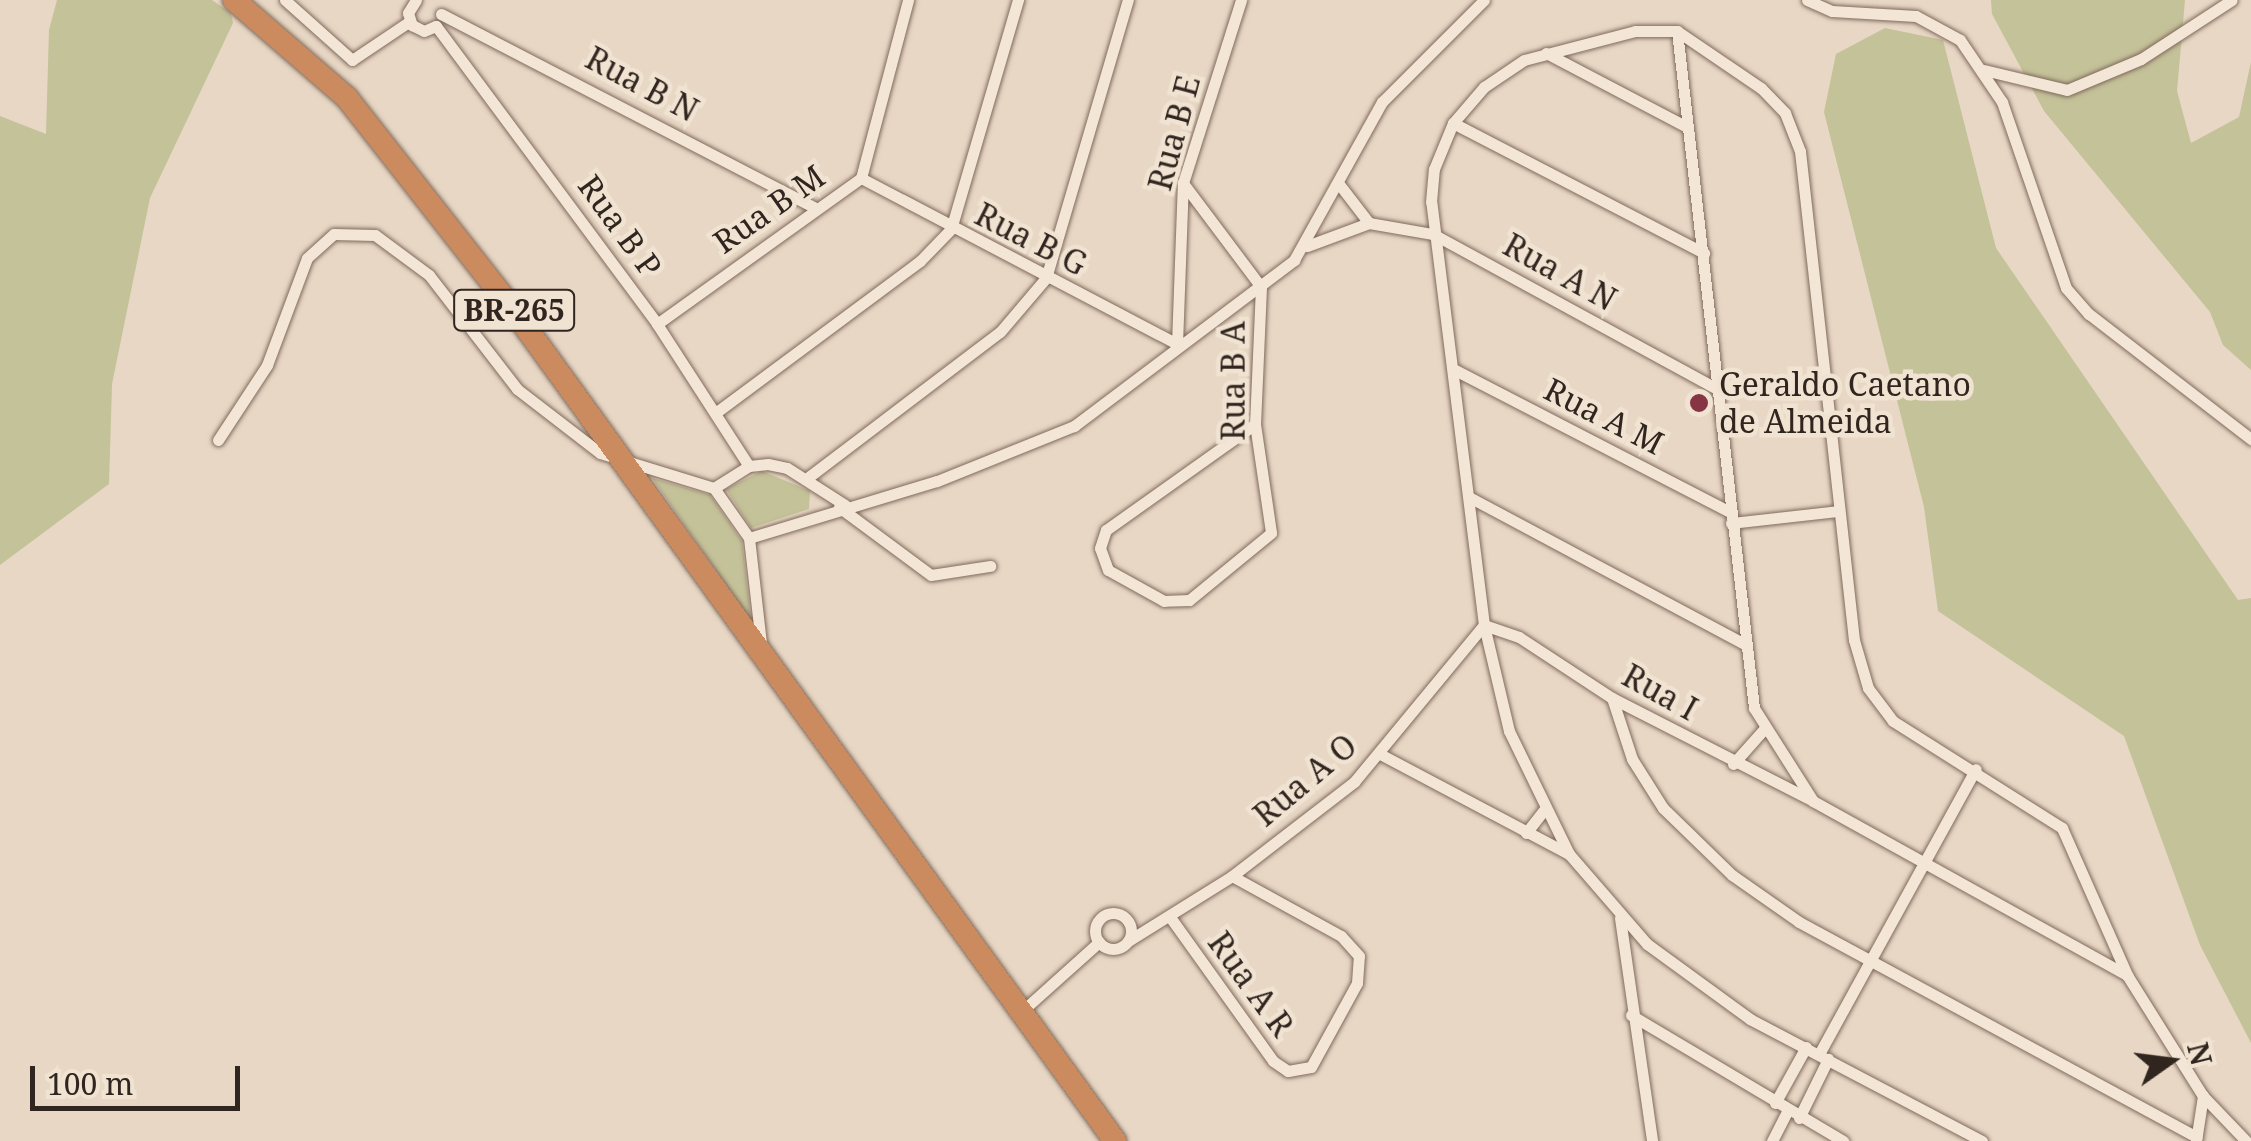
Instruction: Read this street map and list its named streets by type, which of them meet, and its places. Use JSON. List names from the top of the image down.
{
  "streets": {
    "highway": ["BR-265"],
    "street": [
      "Rua B N",
      "Rua B E",
      "Rua B M",
      "Rua B P",
      "Rua B G",
      "Rua A N",
      "Rua B A",
      "Rua A M",
      "Rua I",
      "Rua A O",
      "Rua A R"
    ]
  },
  "crossings": [
    ["Rua B N", "Rua B M"],
    ["Rua B N", "Rua B P"],
    ["Rua B E", "Rua B G"],
    ["Rua B M", "Rua B P"],
    ["Rua B M", "Rua B G"],
    ["Rua I", "Rua A O"],
    ["Rua A O", "Rua A R"]
  ],
  "places": ["Geraldo Caetano de Almeida"],
  "scale_bar": "100 m",
  "north": "right"
}
